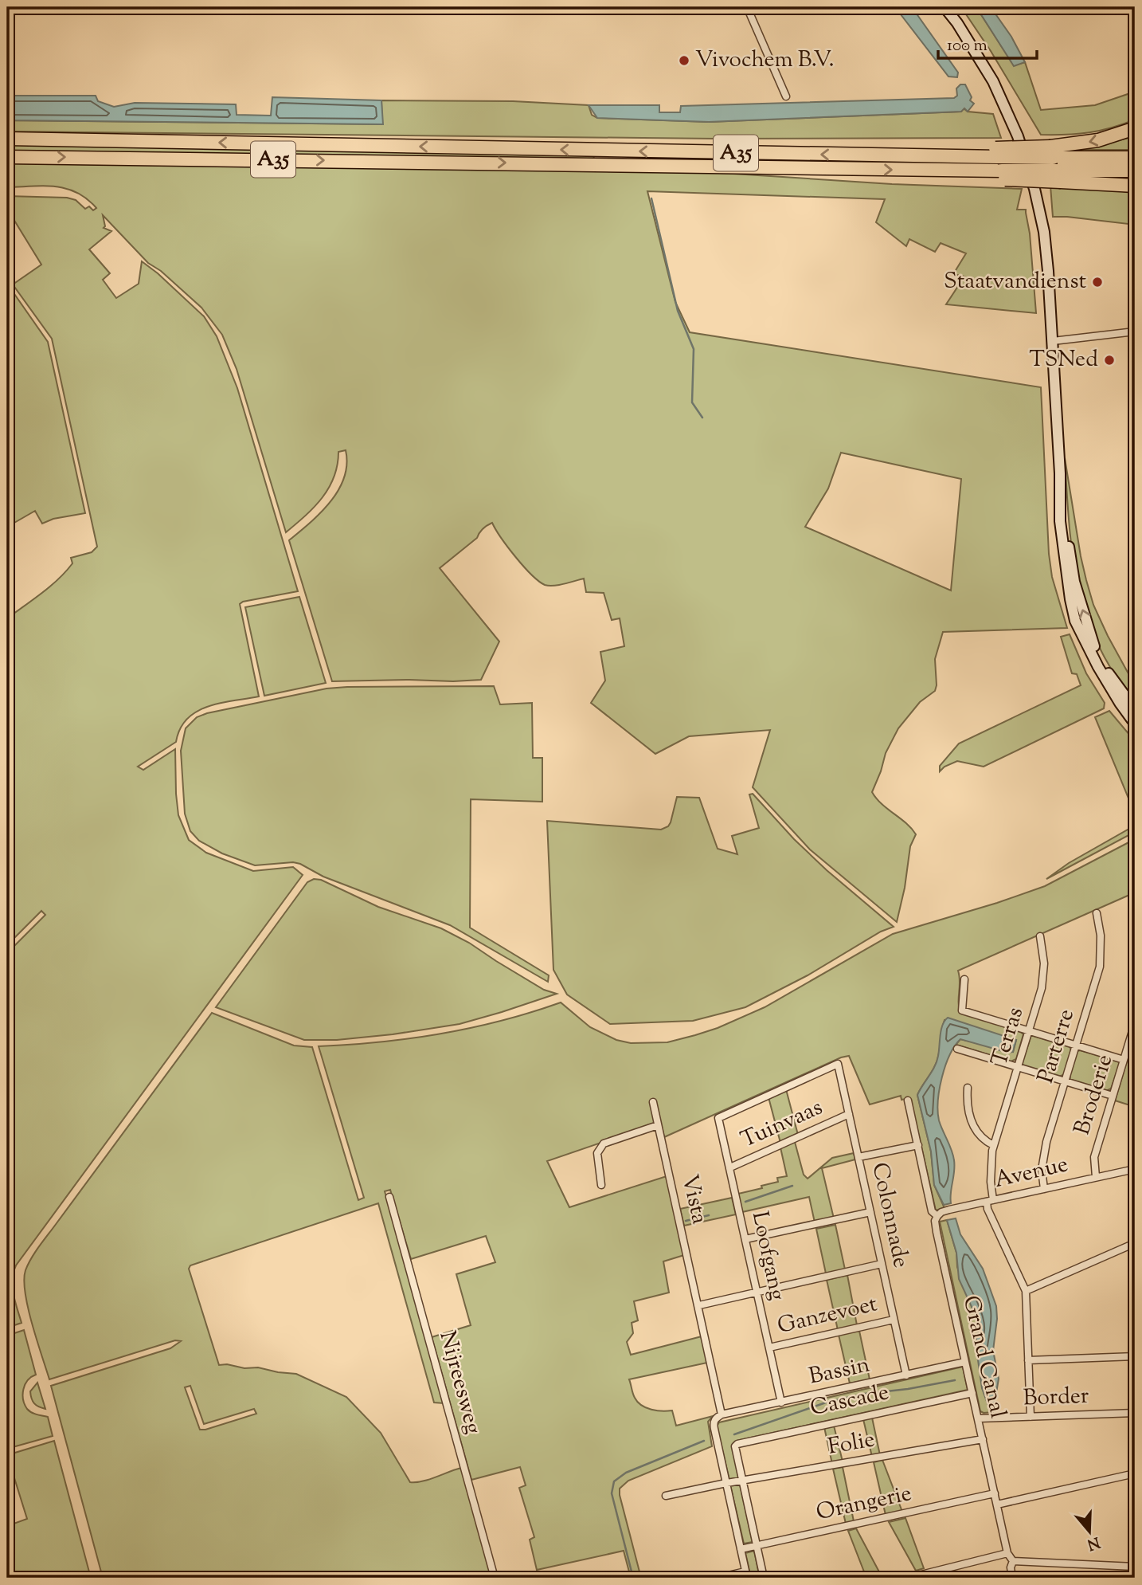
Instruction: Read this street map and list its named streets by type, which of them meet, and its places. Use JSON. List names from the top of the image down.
{
  "streets": {
    "highway": ["A35"],
    "street": [
      "Terras",
      "Parterre",
      "Broderie",
      "Tuinvaas",
      "Avenue",
      "Vista",
      "Colonnade",
      "Loofgang",
      "Ganzevoet",
      "Grand Canal",
      "Bassin",
      "Nijreesweg",
      "Border",
      "Cascade",
      "Folie",
      "Orangerie"
    ]
  },
  "crossings": [
    ["Terras", "Avenue"],
    ["Parterre", "Avenue"],
    ["Broderie", "Avenue"],
    ["Tuinvaas", "Colonnade"],
    ["Tuinvaas", "Loofgang"],
    ["Avenue", "Grand Canal"],
    ["Vista", "Bassin"],
    ["Colonnade", "Loofgang"],
    ["Colonnade", "Ganzevoet"],
    ["Colonnade", "Bassin"],
    ["Loofgang", "Ganzevoet"],
    ["Loofgang", "Bassin"],
    ["Grand Canal", "Bassin"],
    ["Grand Canal", "Border"],
    ["Grand Canal", "Cascade"],
    ["Grand Canal", "Folie"],
    ["Grand Canal", "Orangerie"],
    ["Cascade", "Folie"]
  ],
  "places": ["Vivochem B.V.", "Staatvandienst", "TSNed"],
  "scale_bar": "100 m",
  "north": "bottom"
}
